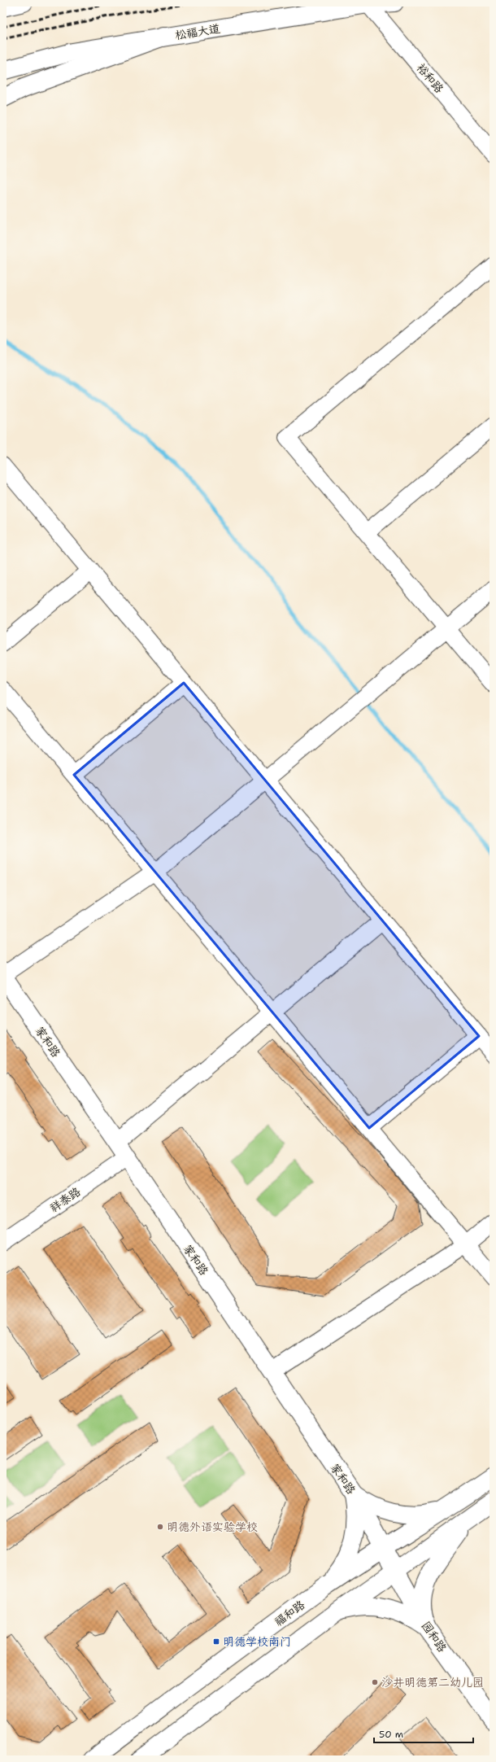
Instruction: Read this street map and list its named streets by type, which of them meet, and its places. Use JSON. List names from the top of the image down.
{
  "streets": {
    "main road": [
      "松福大道",
      "家和路",
      "福和路",
      "园和路"
    ],
    "street": ["裕和路", "祥泰路"]
  },
  "crossings": [
    ["松福大道", "裕和路"],
    ["家和路", "祥泰路"],
    ["家和路", "福和路"],
    ["家和路", "园和路"],
    ["福和路", "园和路"]
  ],
  "places": {
    "other": ["明德外语实验学校", "沙井明德第二幼儿园"],
    "transit": ["明德学校南门"]
  },
  "scale_bar": "50 m"
}
